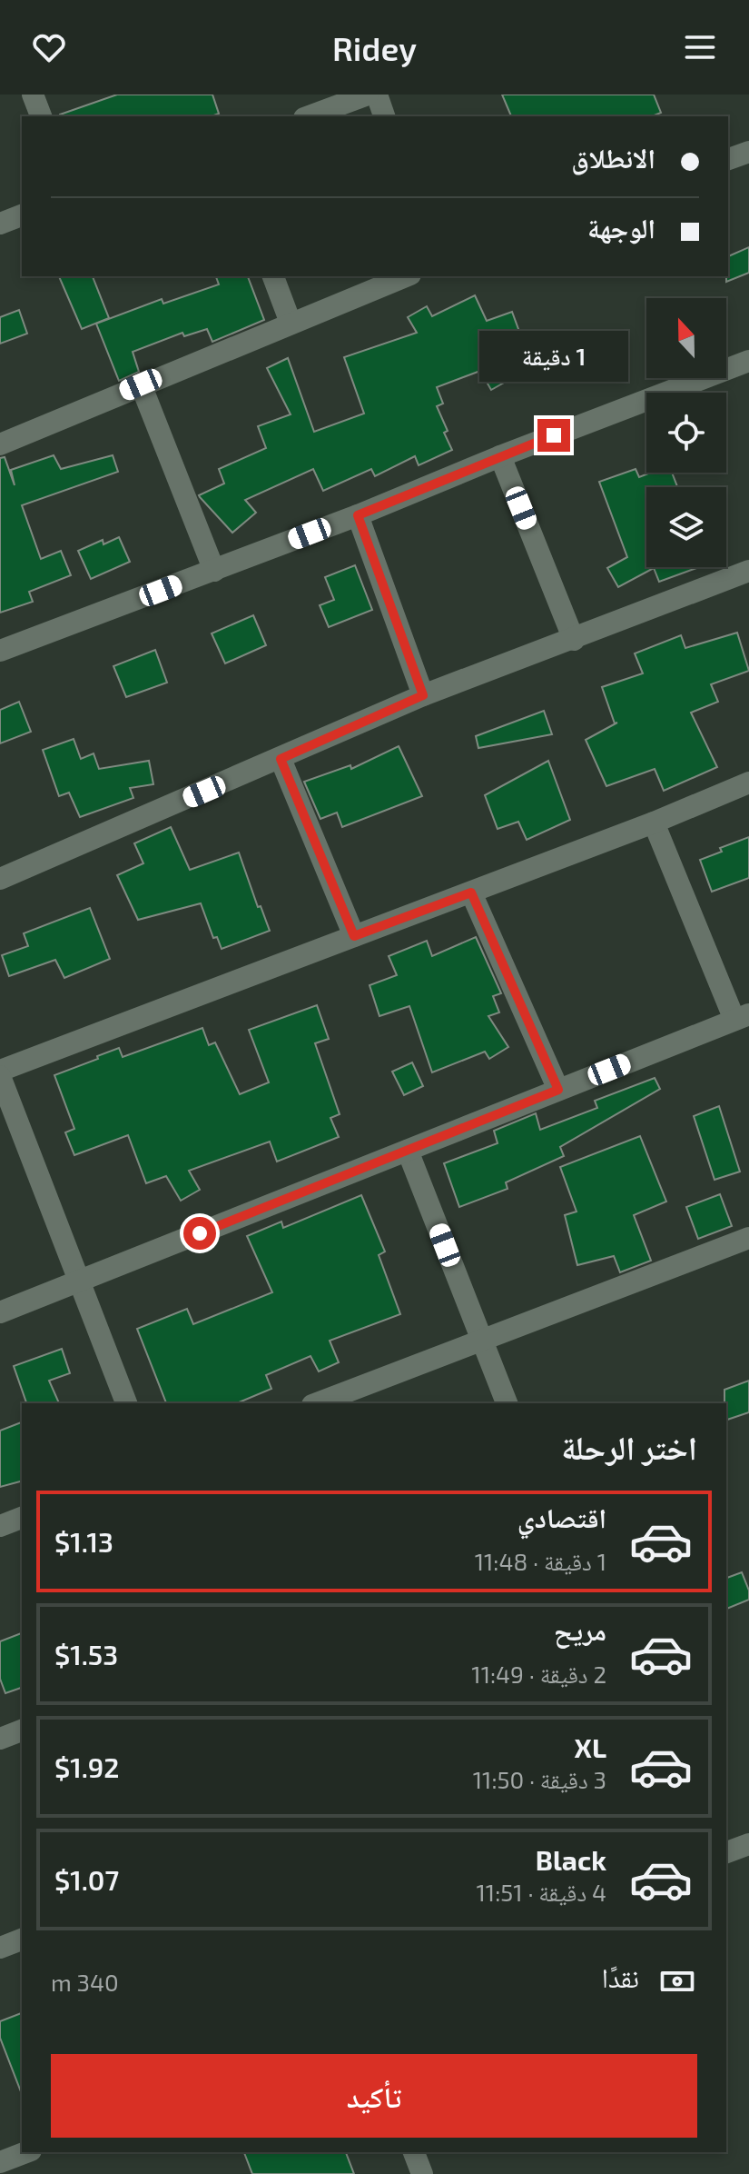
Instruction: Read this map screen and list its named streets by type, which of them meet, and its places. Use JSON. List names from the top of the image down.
{
  "north": "top",
  "page": {
    "header": "Ridey",
    "banner": ["الانطلاق", "الوجهة"],
    "bubble": "1 دقيقة",
    "heading": "اختر الرحلة",
    "list": [
      {
        "name": "اقتصادي",
        "note": "1 دقيقة · 11:48",
        "value": "$1.13"
      },
      {
        "name": "مريح",
        "note": "2 دقيقة · 11:49",
        "value": "$1.53"
      },
      {
        "name": "XL",
        "note": "3 دقيقة · 11:50",
        "value": "$1.92"
      },
      {
        "name": "Black",
        "note": "4 دقيقة · 11:51",
        "value": "$1.07"
      }
    ],
    "pay": ["نقدًا", "340 m"],
    "buttons": "تأكيد"
  }
}
